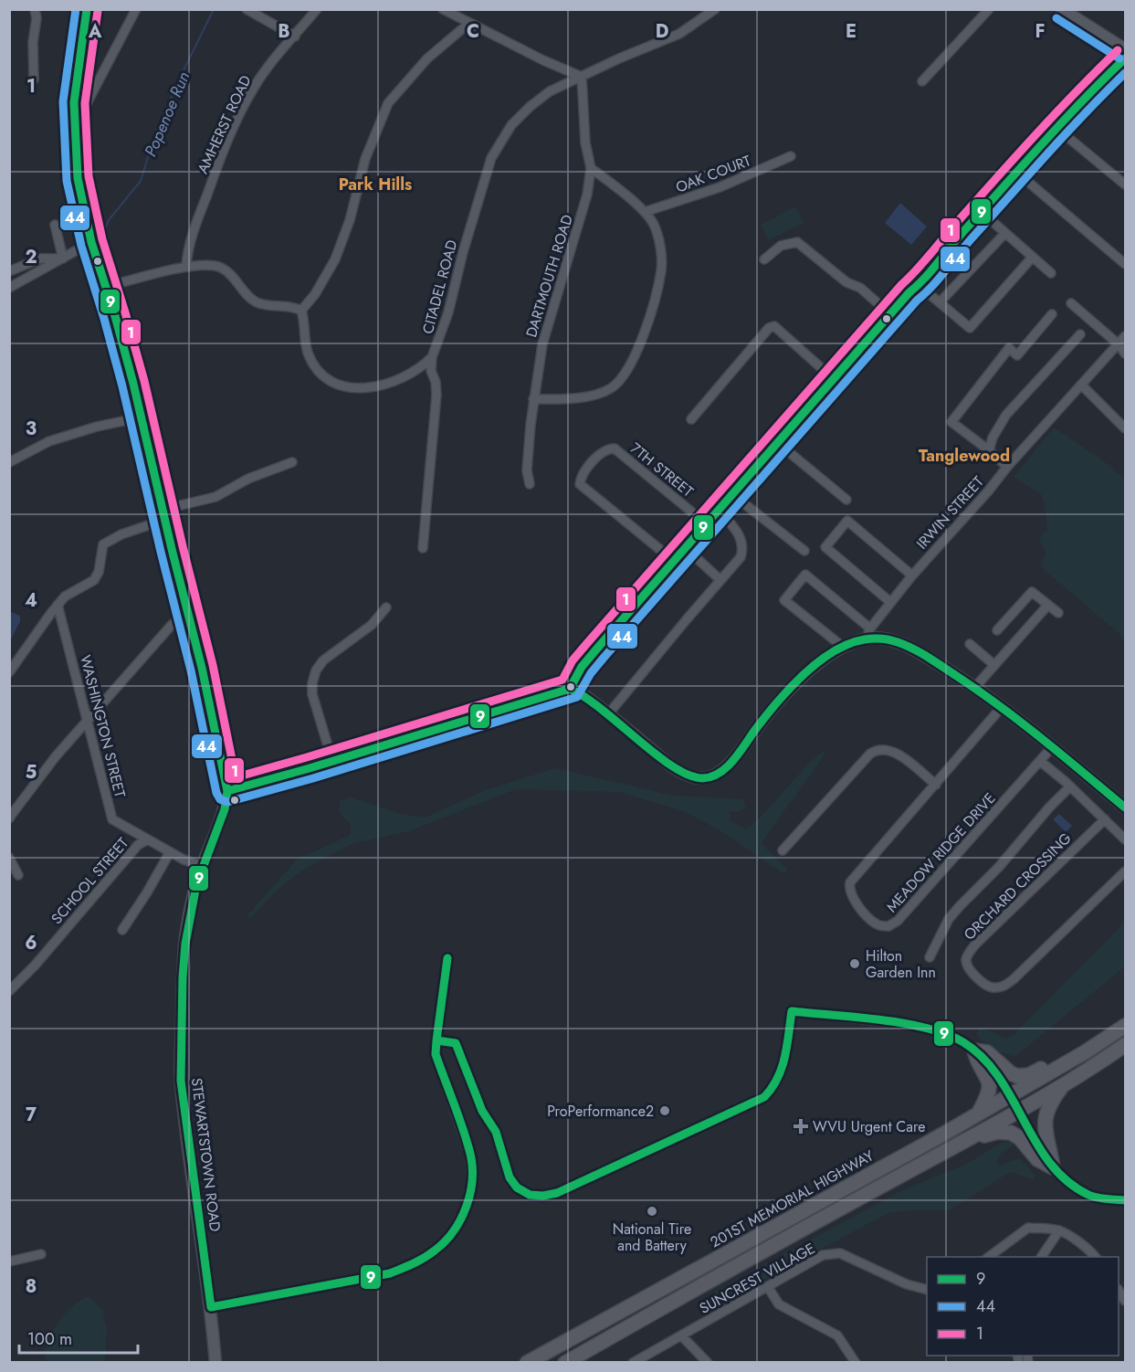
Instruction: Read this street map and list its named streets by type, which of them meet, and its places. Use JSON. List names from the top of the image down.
{
  "streets": {
    "main road": ["201ST MEMORIAL HIGHWAY"],
    "street": [
      "AMHERST ROAD",
      "OAK COURT",
      "DARTMOUTH ROAD",
      "CITADEL ROAD",
      "7TH STREET",
      "IRWIN STREET",
      "WASHINGTON STREET",
      "MEADOW RIDGE DRIVE",
      "SCHOOL STREET",
      "ORCHARD CROSSING",
      "STEWARTSTOWN ROAD",
      "SUNCREST VILLAGE"
    ]
  },
  "crossings": [
    ["DARTMOUTH ROAD", "CITADEL ROAD"],
    ["WASHINGTON STREET", "SCHOOL STREET"],
    ["WASHINGTON STREET", "STEWARTSTOWN ROAD"]
  ],
  "districts": ["Park Hills", "Tanglewood"],
  "water": ["Popenoe Run"],
  "places": {
    "other": ["Hilton Garden Inn", "ProPerformance2", "National Tire and Battery"],
    "health": ["WVU Urgent Care"]
  },
  "lines": ["transit line 9", "transit line 44", "transit line 1"],
  "legend": ["9", "44", "1"],
  "scale_bar": "100 m",
  "grid": {
    "columns": [
      "A",
      "B",
      "C",
      "D",
      "E",
      "F"
    ],
    "rows": [
      "1",
      "2",
      "3",
      "4",
      "5",
      "6",
      "7",
      "8"
    ]
  }
}
